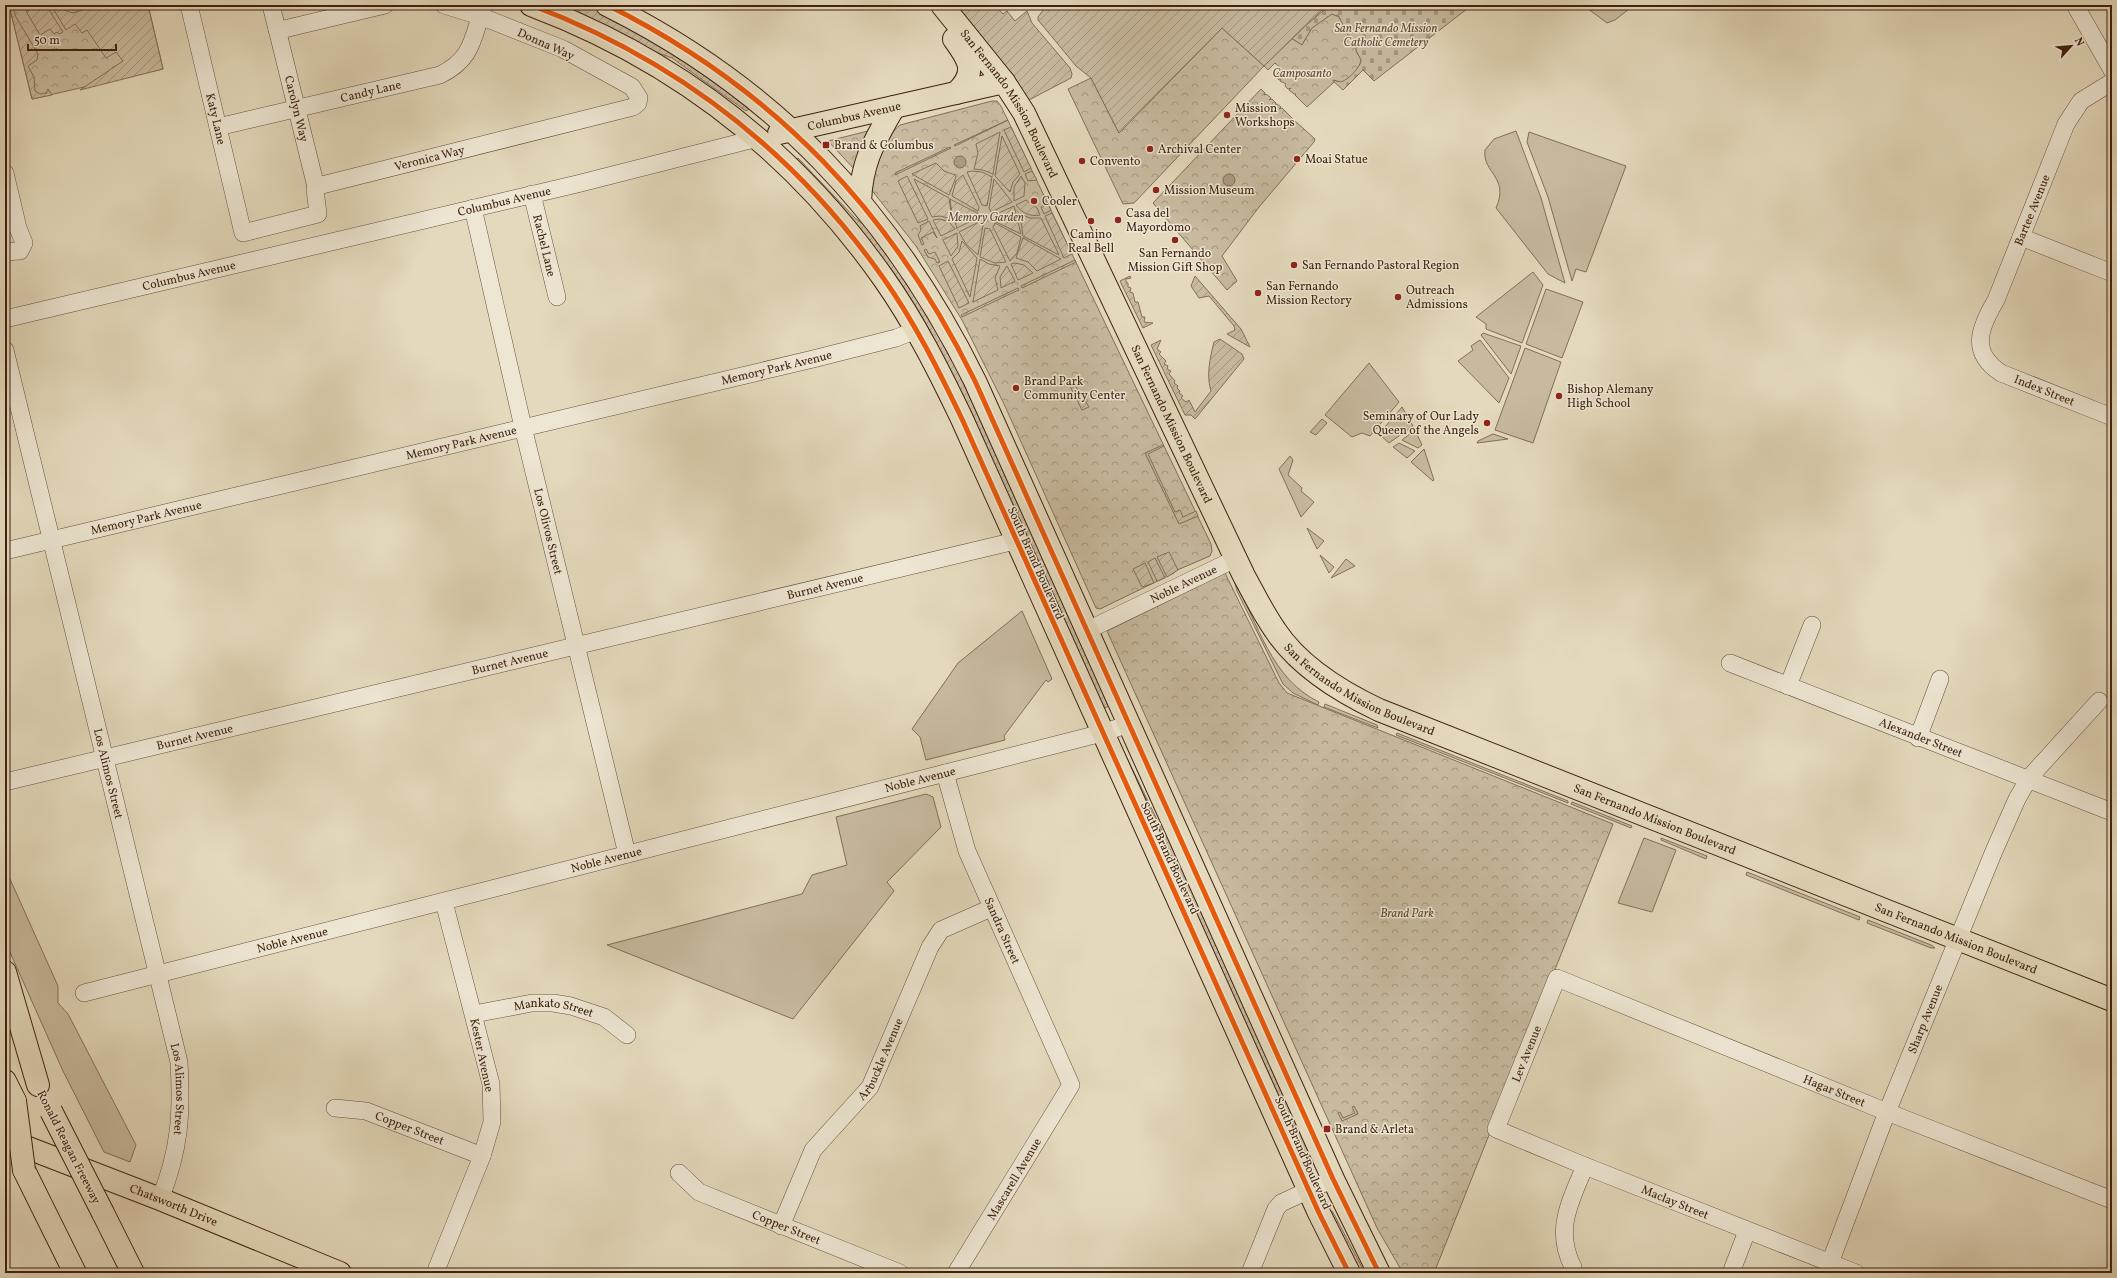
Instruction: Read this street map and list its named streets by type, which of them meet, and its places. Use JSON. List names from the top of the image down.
{
  "streets": {
    "main road": [
      "San Fernando Mission Boulevard",
      "Columbus Avenue",
      "South Brand Boulevard",
      "Ronald Reagan Freeway",
      "Chatsworth Drive"
    ],
    "street": [
      "Donna Way",
      "Candy Lane",
      "Carolyn Way",
      "Katy Lane",
      "Veronica Way",
      "Bartee Avenue",
      "Rachel Lane",
      "Memory Park Avenue",
      "Index Street",
      "Los Olivos Street",
      "Noble Avenue",
      "Burnet Avenue",
      "Alexander Street",
      "Los Alimos Street",
      "Sandra Street",
      "Mankato Street",
      "Sharp Avenue",
      "Lev Avenue",
      "Kester Avenue",
      "Arbuckle Avenue",
      "Hagar Street",
      "Copper Street",
      "Mascarell Avenue",
      "Maclay Street"
    ]
  },
  "crossings": [
    ["Donna Way", "Candy Lane"],
    ["Donna Way", "Veronica Way"],
    ["Candy Lane", "Carolyn Way"],
    ["Candy Lane", "Katy Lane"],
    ["San Fernando Mission Boulevard", "Columbus Avenue"],
    ["San Fernando Mission Boulevard", "Noble Avenue"],
    ["San Fernando Mission Boulevard", "Sharp Avenue"],
    ["Carolyn Way", "Katy Lane"],
    ["Carolyn Way", "Veronica Way"],
    ["Columbus Avenue", "Rachel Lane"],
    ["Columbus Avenue", "Los Olivos Street"],
    ["Columbus Avenue", "South Brand Boulevard"],
    ["Katy Lane", "Veronica Way"],
    ["Bartee Avenue", "Index Street"],
    ["Memory Park Avenue", "Los Olivos Street"],
    ["Memory Park Avenue", "South Brand Boulevard"],
    ["Memory Park Avenue", "Los Alimos Street"],
    ["Los Olivos Street", "Noble Avenue"],
    ["Los Olivos Street", "Burnet Avenue"],
    ["South Brand Boulevard", "Noble Avenue"],
    ["South Brand Boulevard", "Burnet Avenue"],
    ["Noble Avenue", "Los Alimos Street"],
    ["Noble Avenue", "Sandra Street"],
    ["Noble Avenue", "Kester Avenue"],
    ["Burnet Avenue", "Los Alimos Street"],
    ["Alexander Street", "Sharp Avenue"],
    ["Los Alimos Street", "Chatsworth Drive"],
    ["Sandra Street", "Arbuckle Avenue"],
    ["Sandra Street", "Mascarell Avenue"],
    ["Mankato Street", "Kester Avenue"],
    ["Sharp Avenue", "Hagar Street"],
    ["Sharp Avenue", "Maclay Street"],
    ["Lev Avenue", "Hagar Street"],
    ["Lev Avenue", "Maclay Street"],
    ["Kester Avenue", "Copper Street"],
    ["Arbuckle Avenue", "Copper Street"]
  ],
  "parks": [
    "San Fernando Mission Catholic Cemetery",
    "Camposanto",
    "Memory Garden",
    "Brand Park"
  ],
  "places": {
    "other": [
      "Mission Workshops",
      "Archival Center",
      "Moai Statue",
      "Convento",
      "Mission Museum",
      "Cooler",
      "Casa del Mayordomo",
      "Camino Real Bell",
      "San Fernando Mission Gift Shop",
      "San Fernando Pastoral Region",
      "San Fernando Mission Rectory",
      "Outreach Admissions",
      "Brand Park Community Center",
      "Bishop Alemany High School",
      "Seminary of Our Lady Queen of the Angels"
    ],
    "transit": ["Brand & Columbus", "Brand & Arleta"]
  },
  "scale_bar": "50 m",
  "north": "top right"
}
